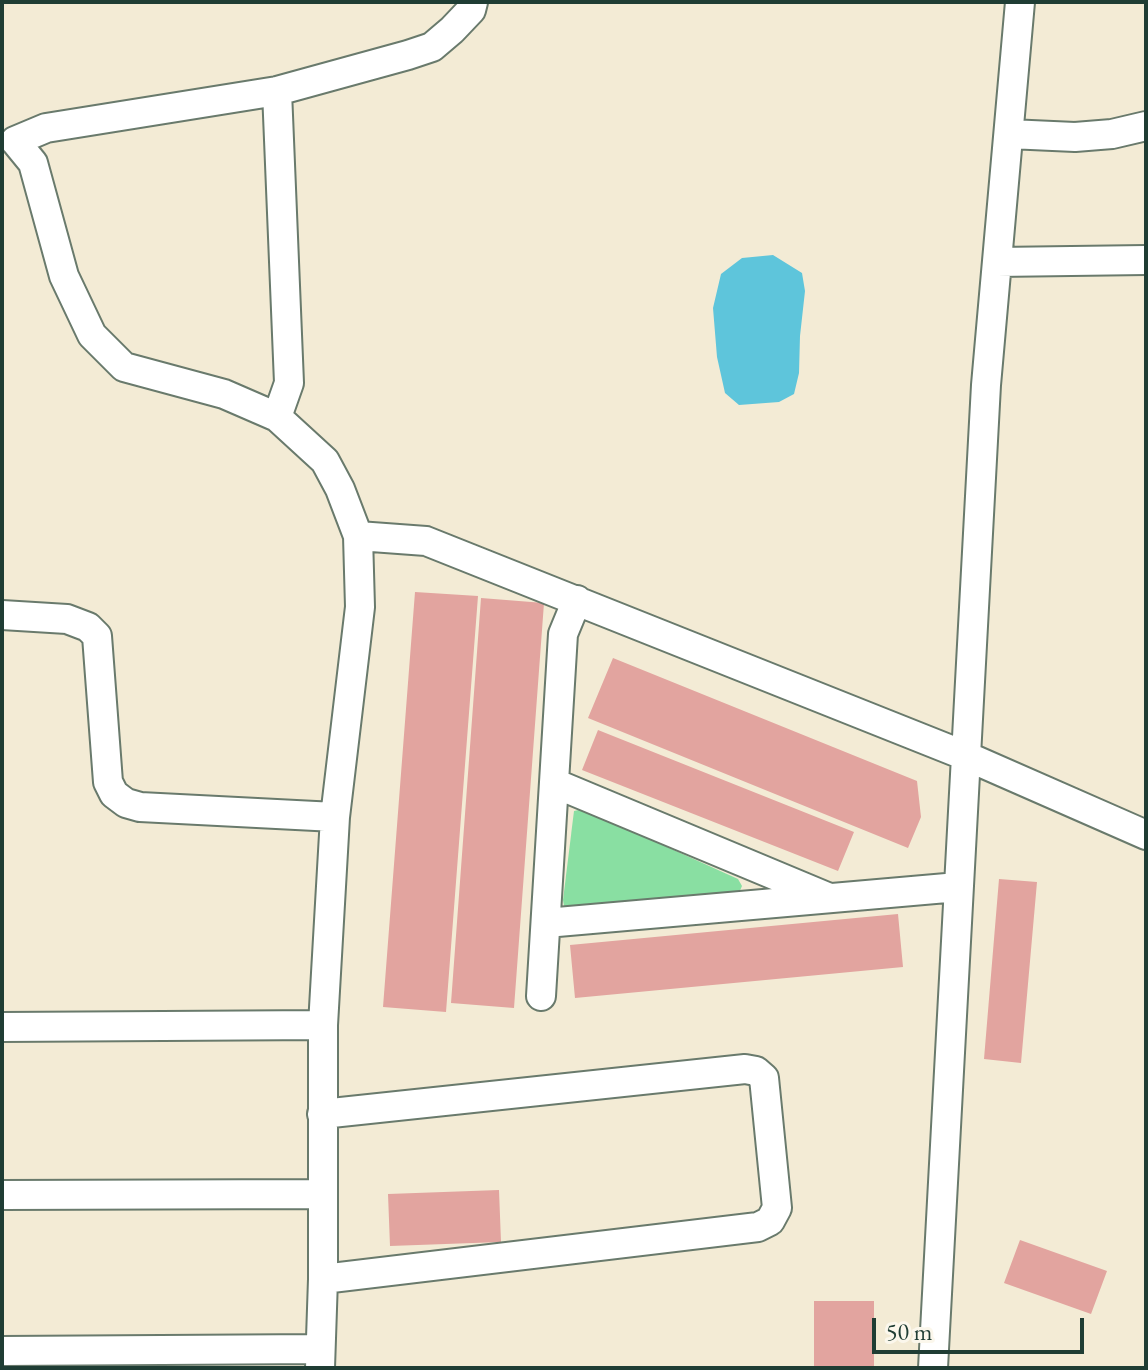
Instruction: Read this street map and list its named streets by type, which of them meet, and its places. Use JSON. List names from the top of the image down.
{
  "scale_bar": "50 m"
}
